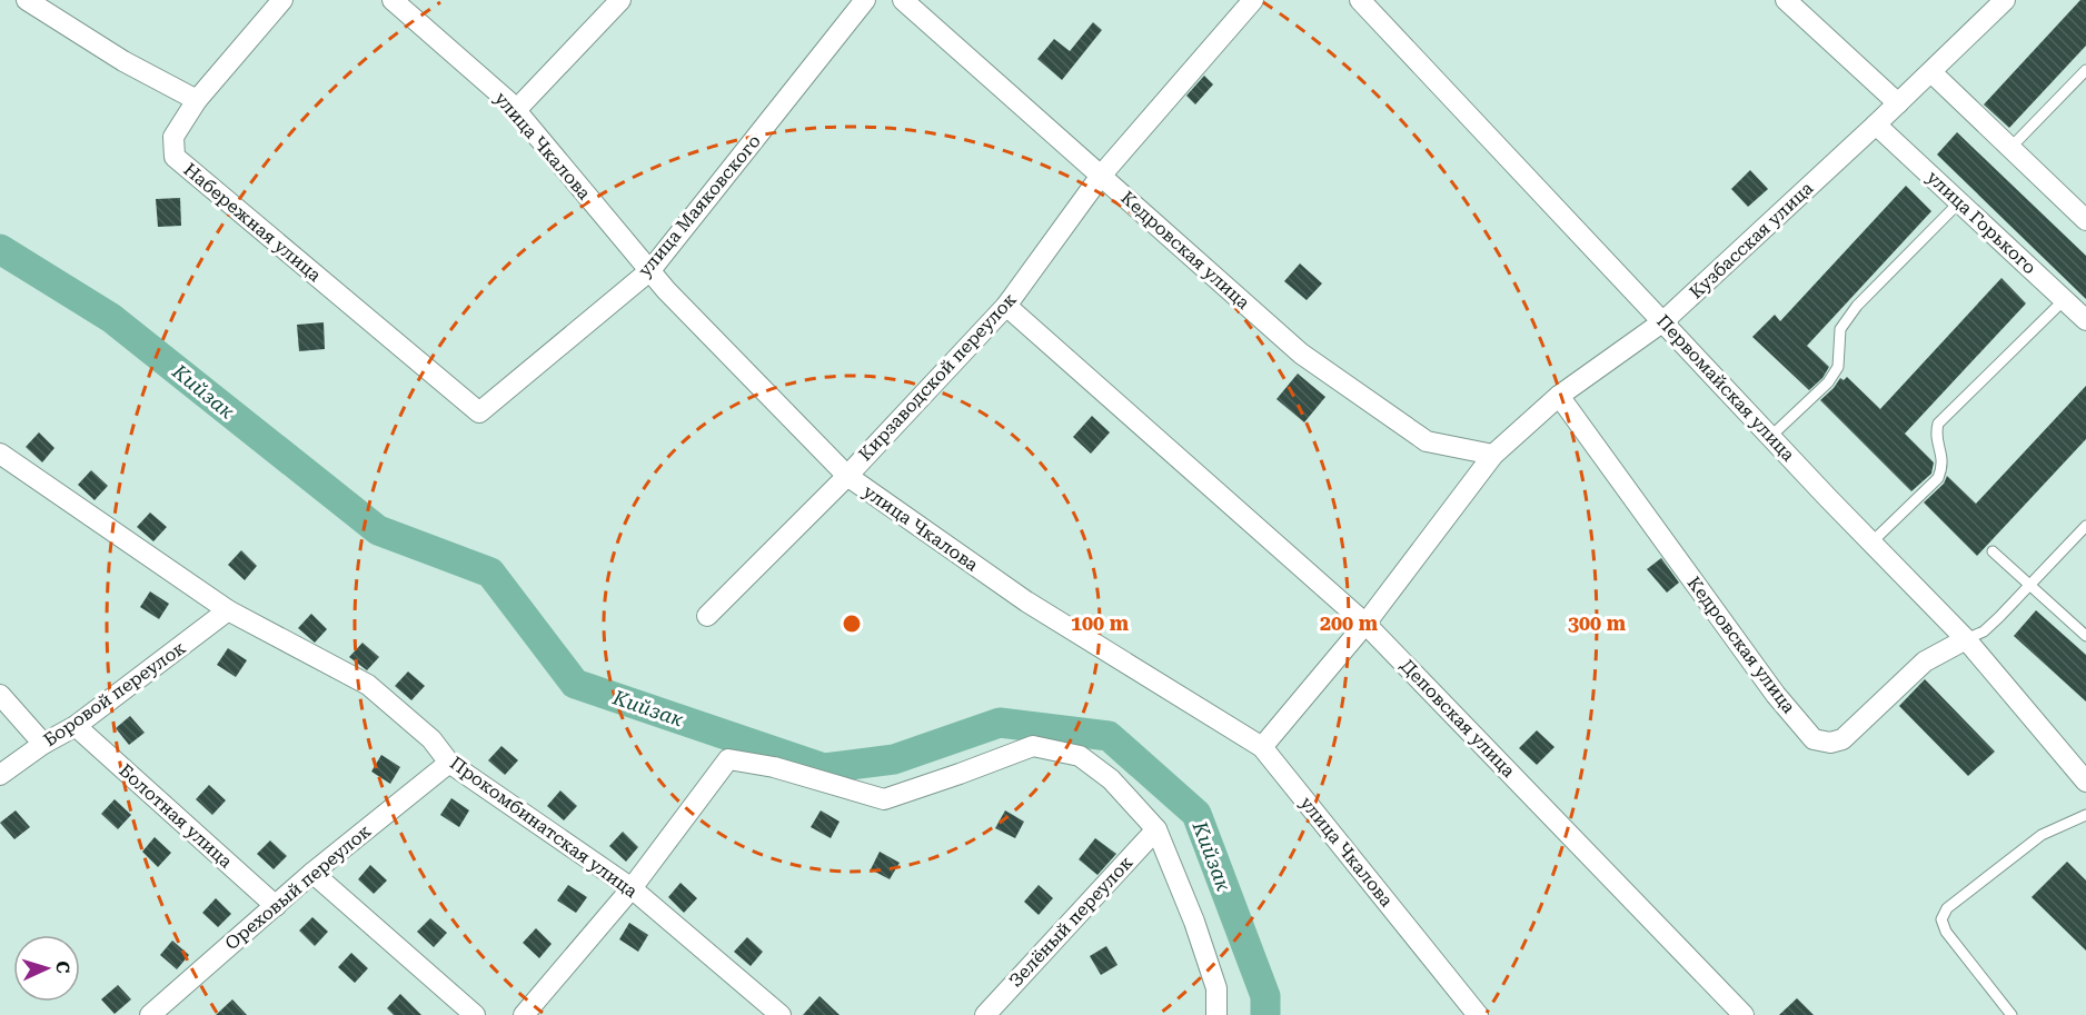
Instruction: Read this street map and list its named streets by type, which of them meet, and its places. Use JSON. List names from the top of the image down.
{
  "streets": {
    "street": [
      "улица Чкалова",
      "улица Маяковского",
      "Набережная улица",
      "улица Горького",
      "Кузбасская улица",
      "Кедровская улица",
      "Кирзаводской переулок",
      "Первомайская улица",
      "Боровой переулок",
      "Деповская улица",
      "Болотная улица",
      "Прокомбинатская улица",
      "Ореховый переулок",
      "Зелёный переулок"
    ]
  },
  "crossings": [
    ["улица Чкалова", "улица Маяковского"],
    ["улица Чкалова", "Кузбасская улица"],
    ["улица Чкалова", "Кирзаводской переулок"],
    ["улица Маяковского", "Набережная улица"],
    ["улица Горького", "Кузбасская улица"],
    ["Кузбасская улица", "Кедровская улица"],
    ["Кузбасская улица", "Первомайская улица"],
    ["Кузбасская улица", "Деповская улица"],
    ["Кедровская улица", "Кирзаводской переулок"],
    ["Кедровская улица", "Первомайская улица"],
    ["Кирзаводской переулок", "Деповская улица"],
    ["Боровой переулок", "Болотная улица"],
    ["Боровой переулок", "Прокомбинатская улица"],
    ["Болотная улица", "Ореховый переулок"],
    ["Прокомбинатская улица", "Ореховый переулок"]
  ],
  "water": ["Кийзак"],
  "north": "right",
  "rings": ["100 m", "200 m", "300 m"]
}
